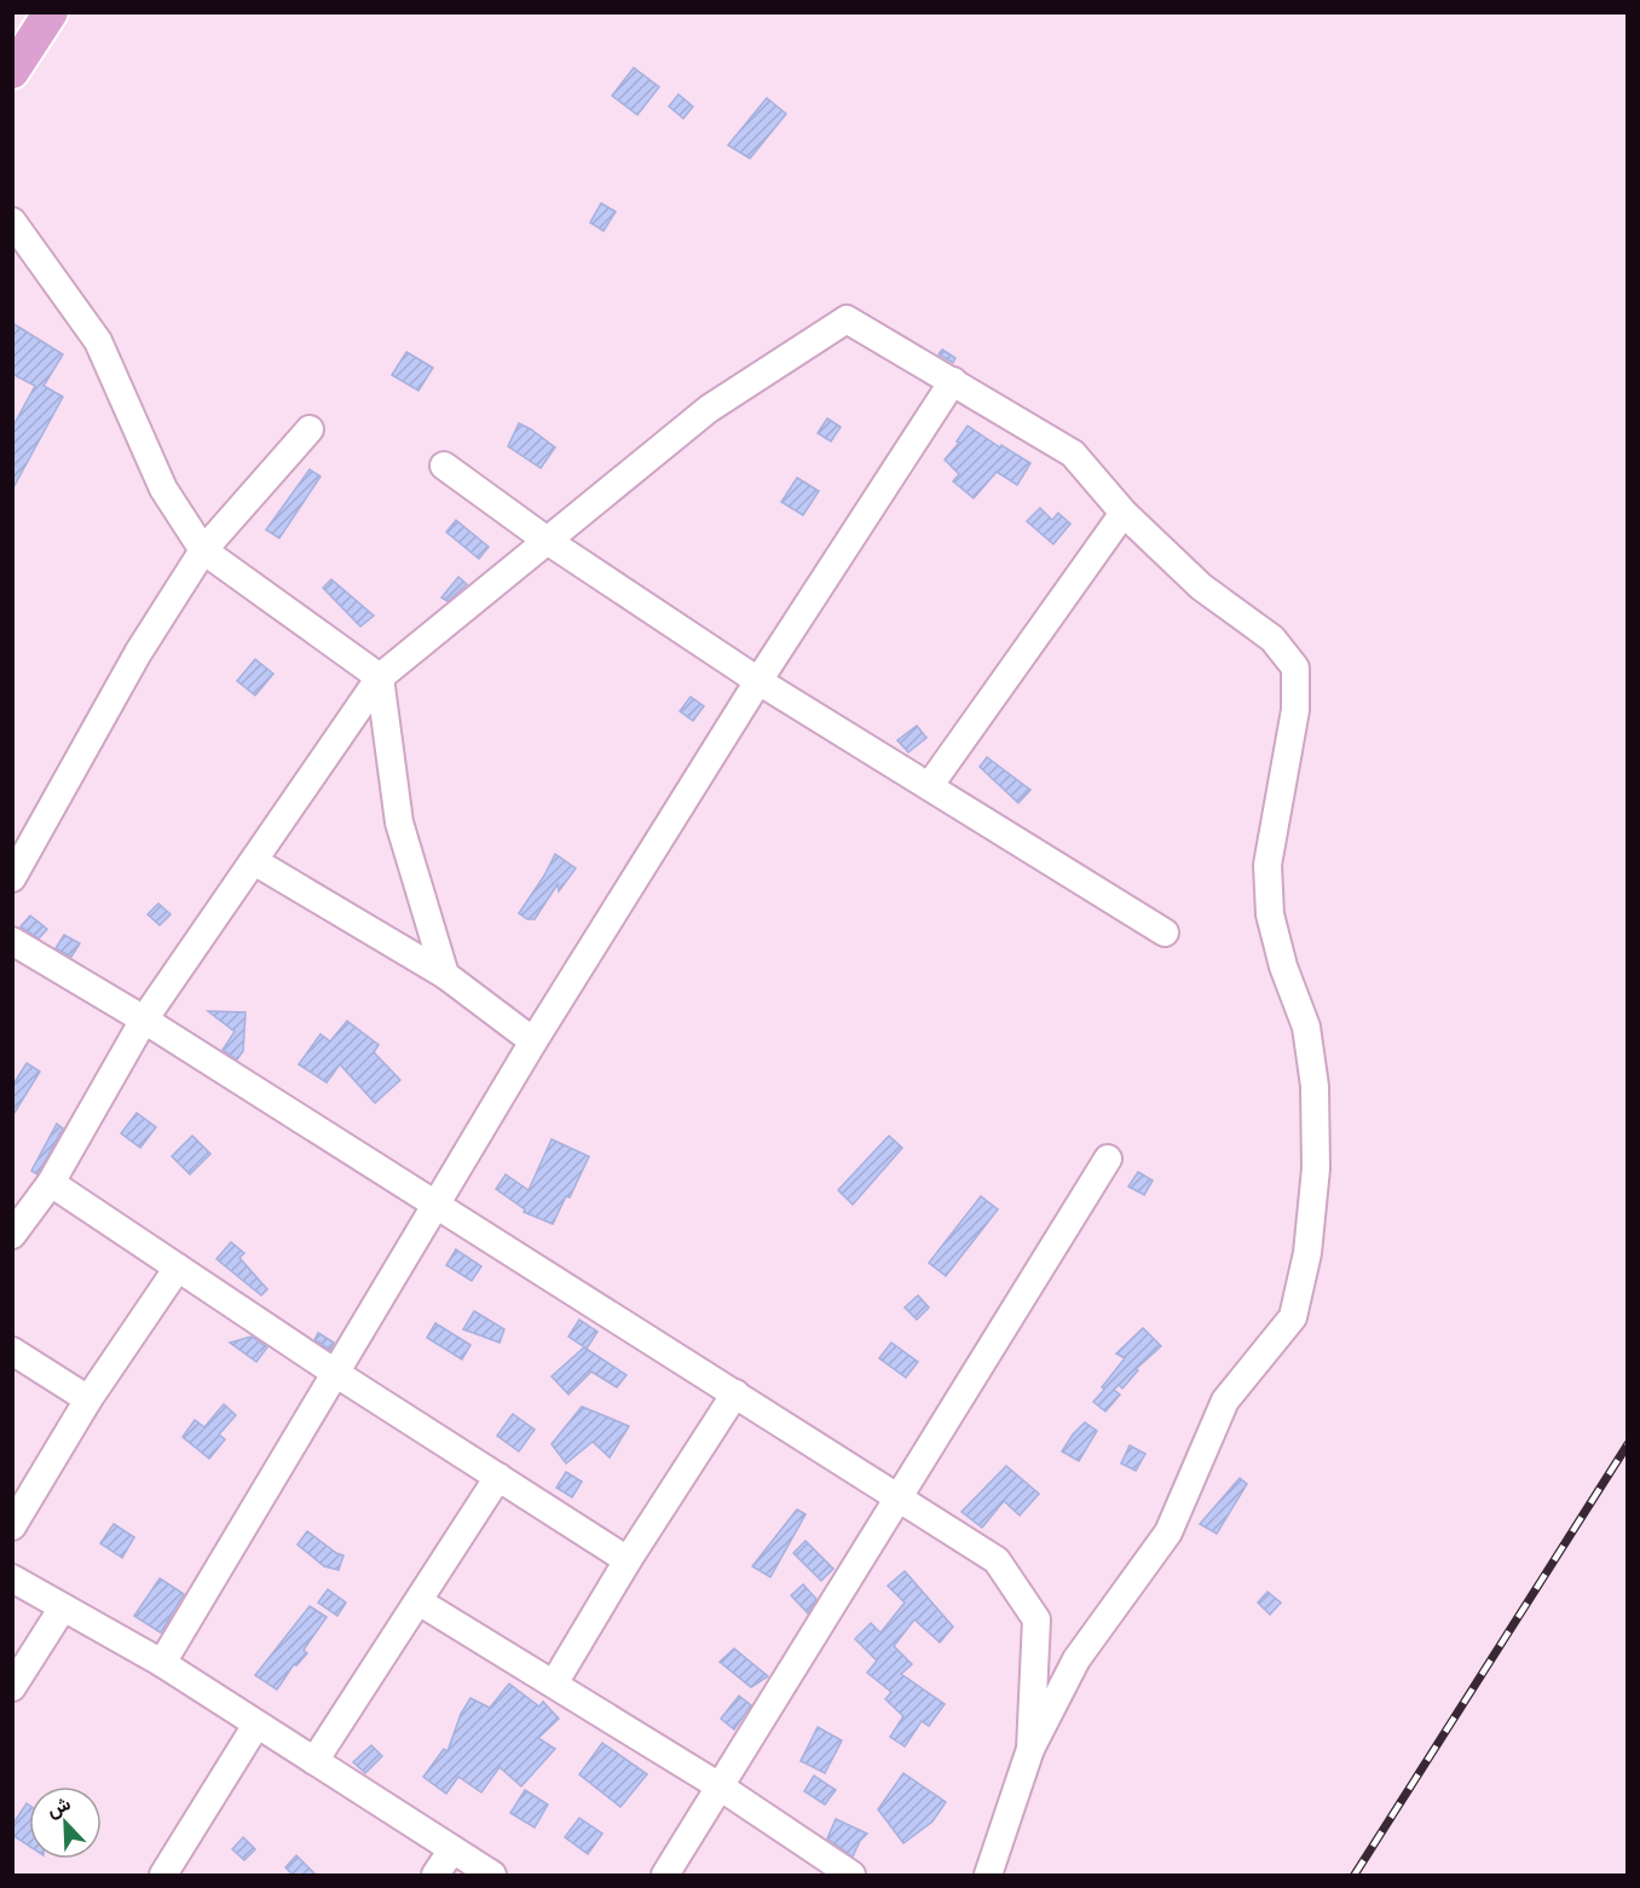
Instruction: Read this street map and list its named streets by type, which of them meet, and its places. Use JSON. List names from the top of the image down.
{
  "north": "top left"
}
